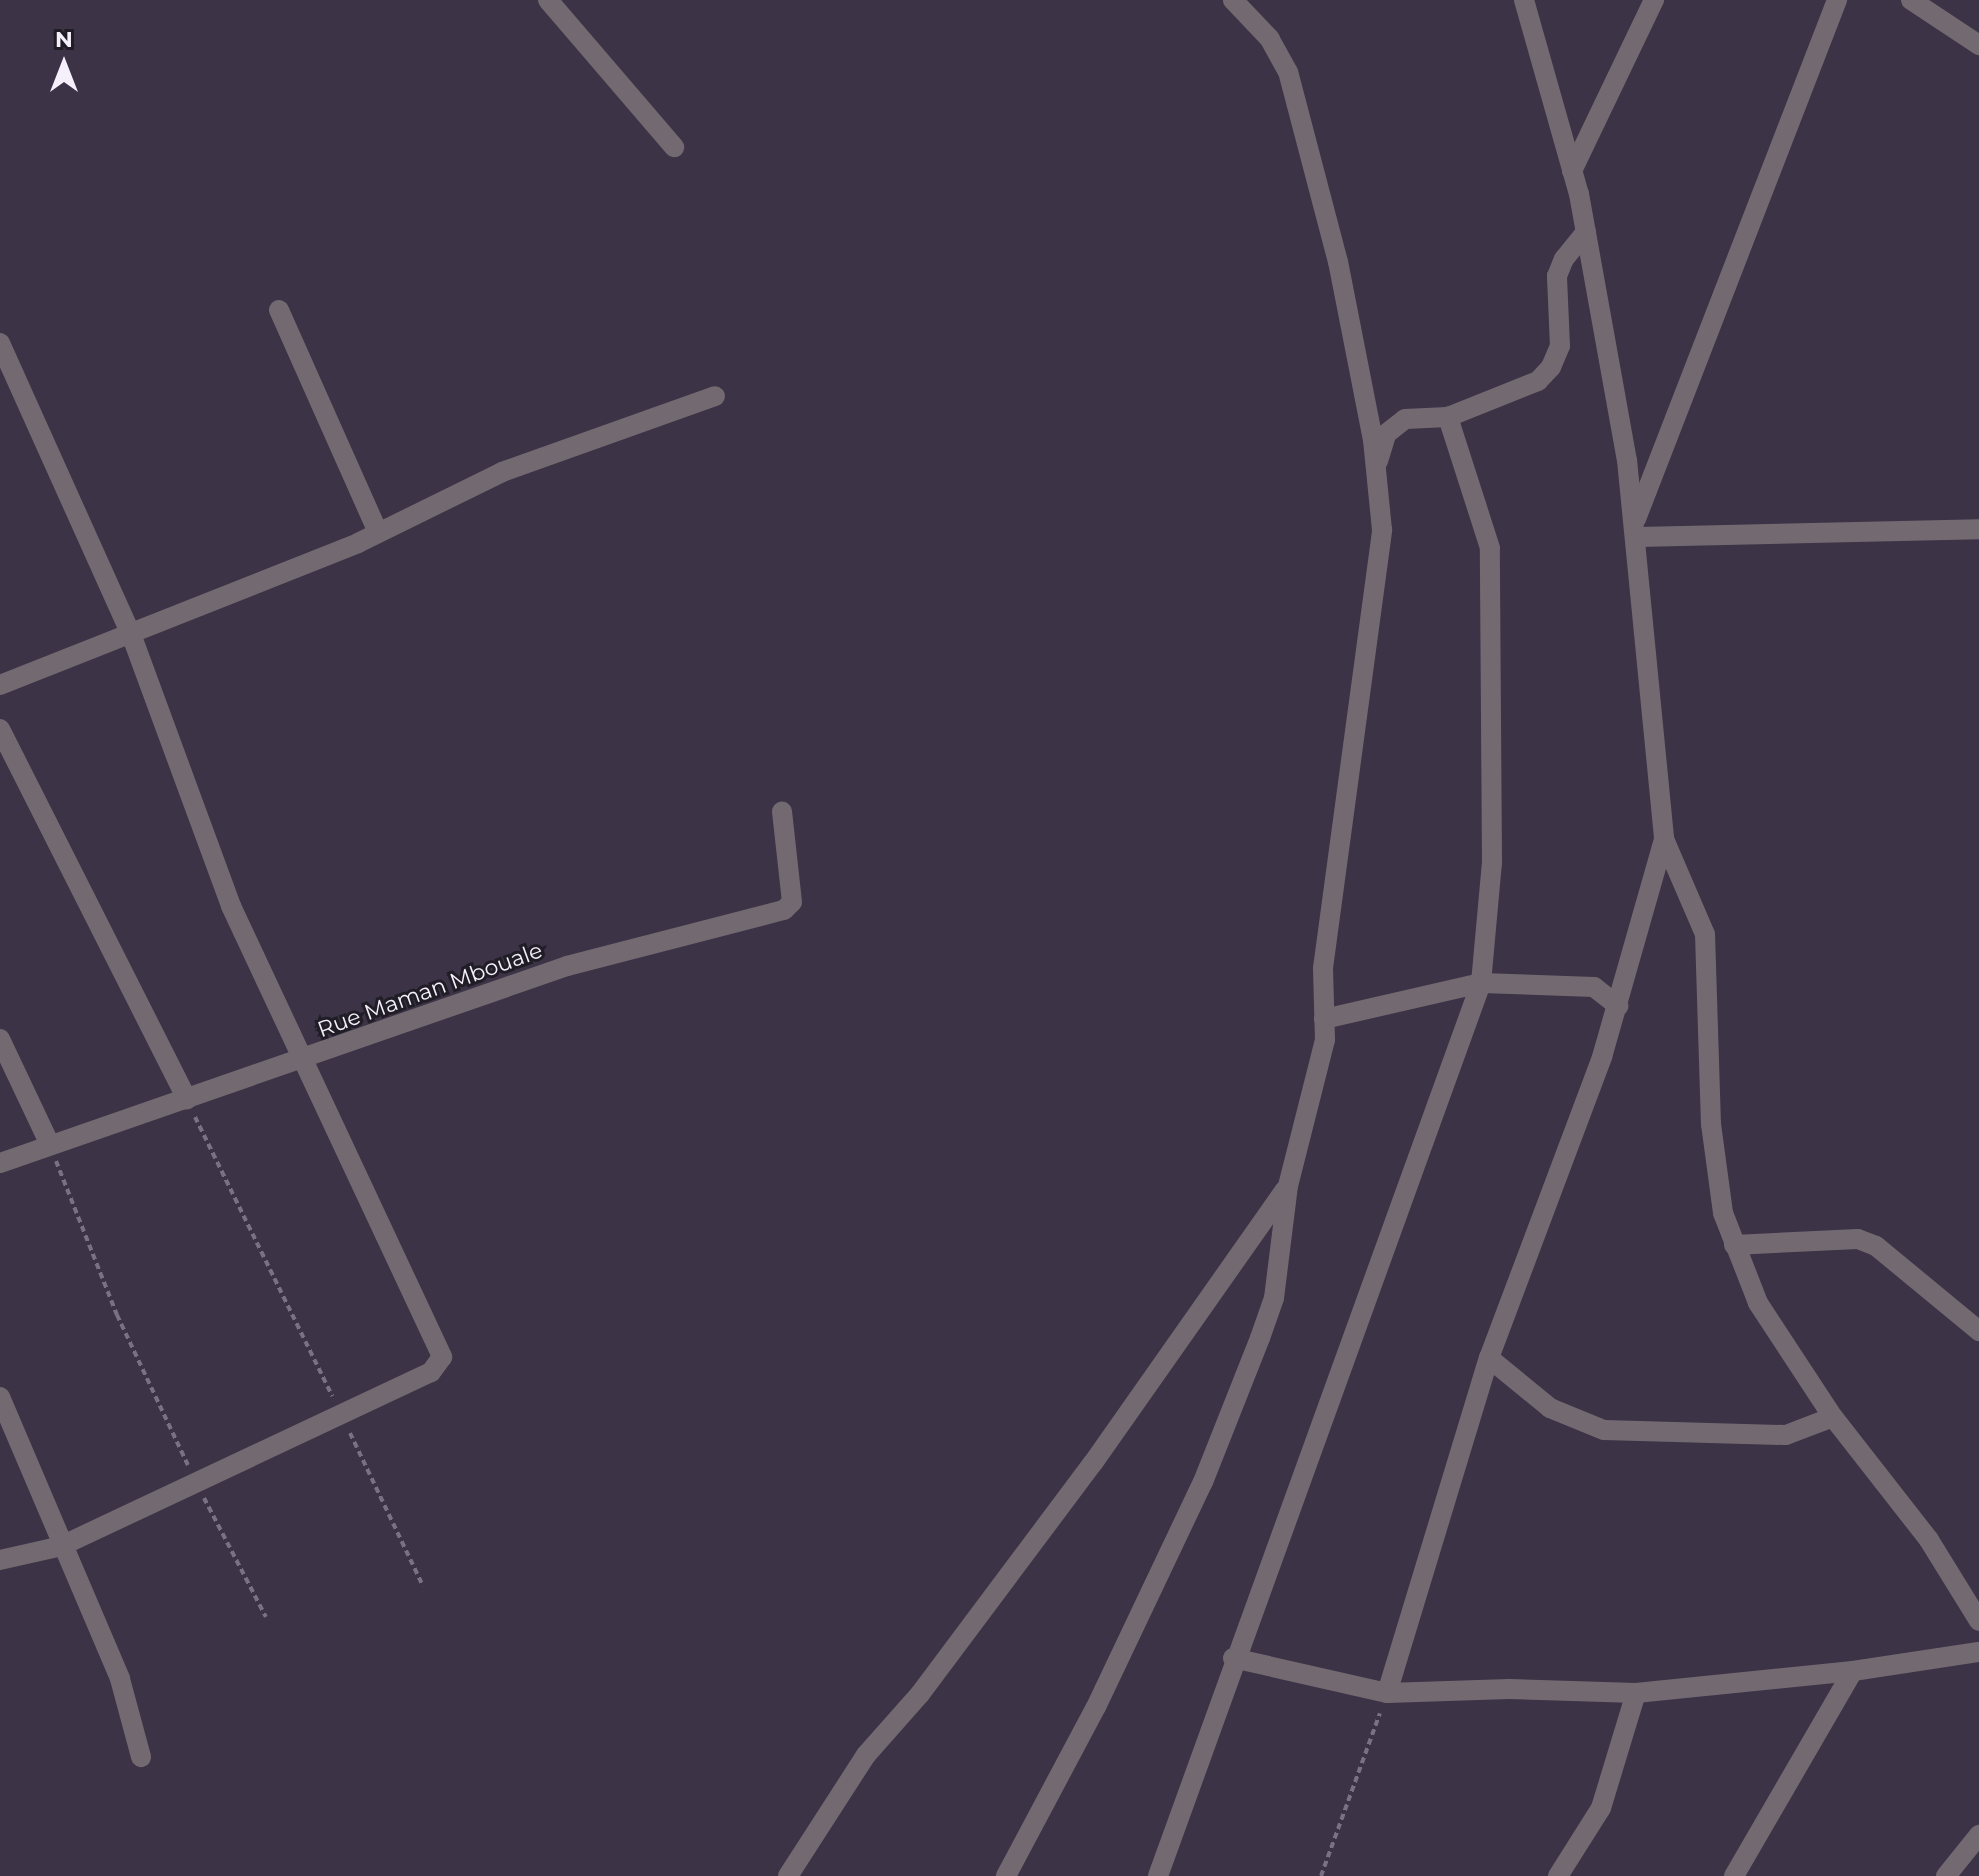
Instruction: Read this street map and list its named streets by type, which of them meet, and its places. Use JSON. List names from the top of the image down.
{
  "streets": {
    "street": ["Rue Maman Mbouale"]
  },
  "north": "top"
}
